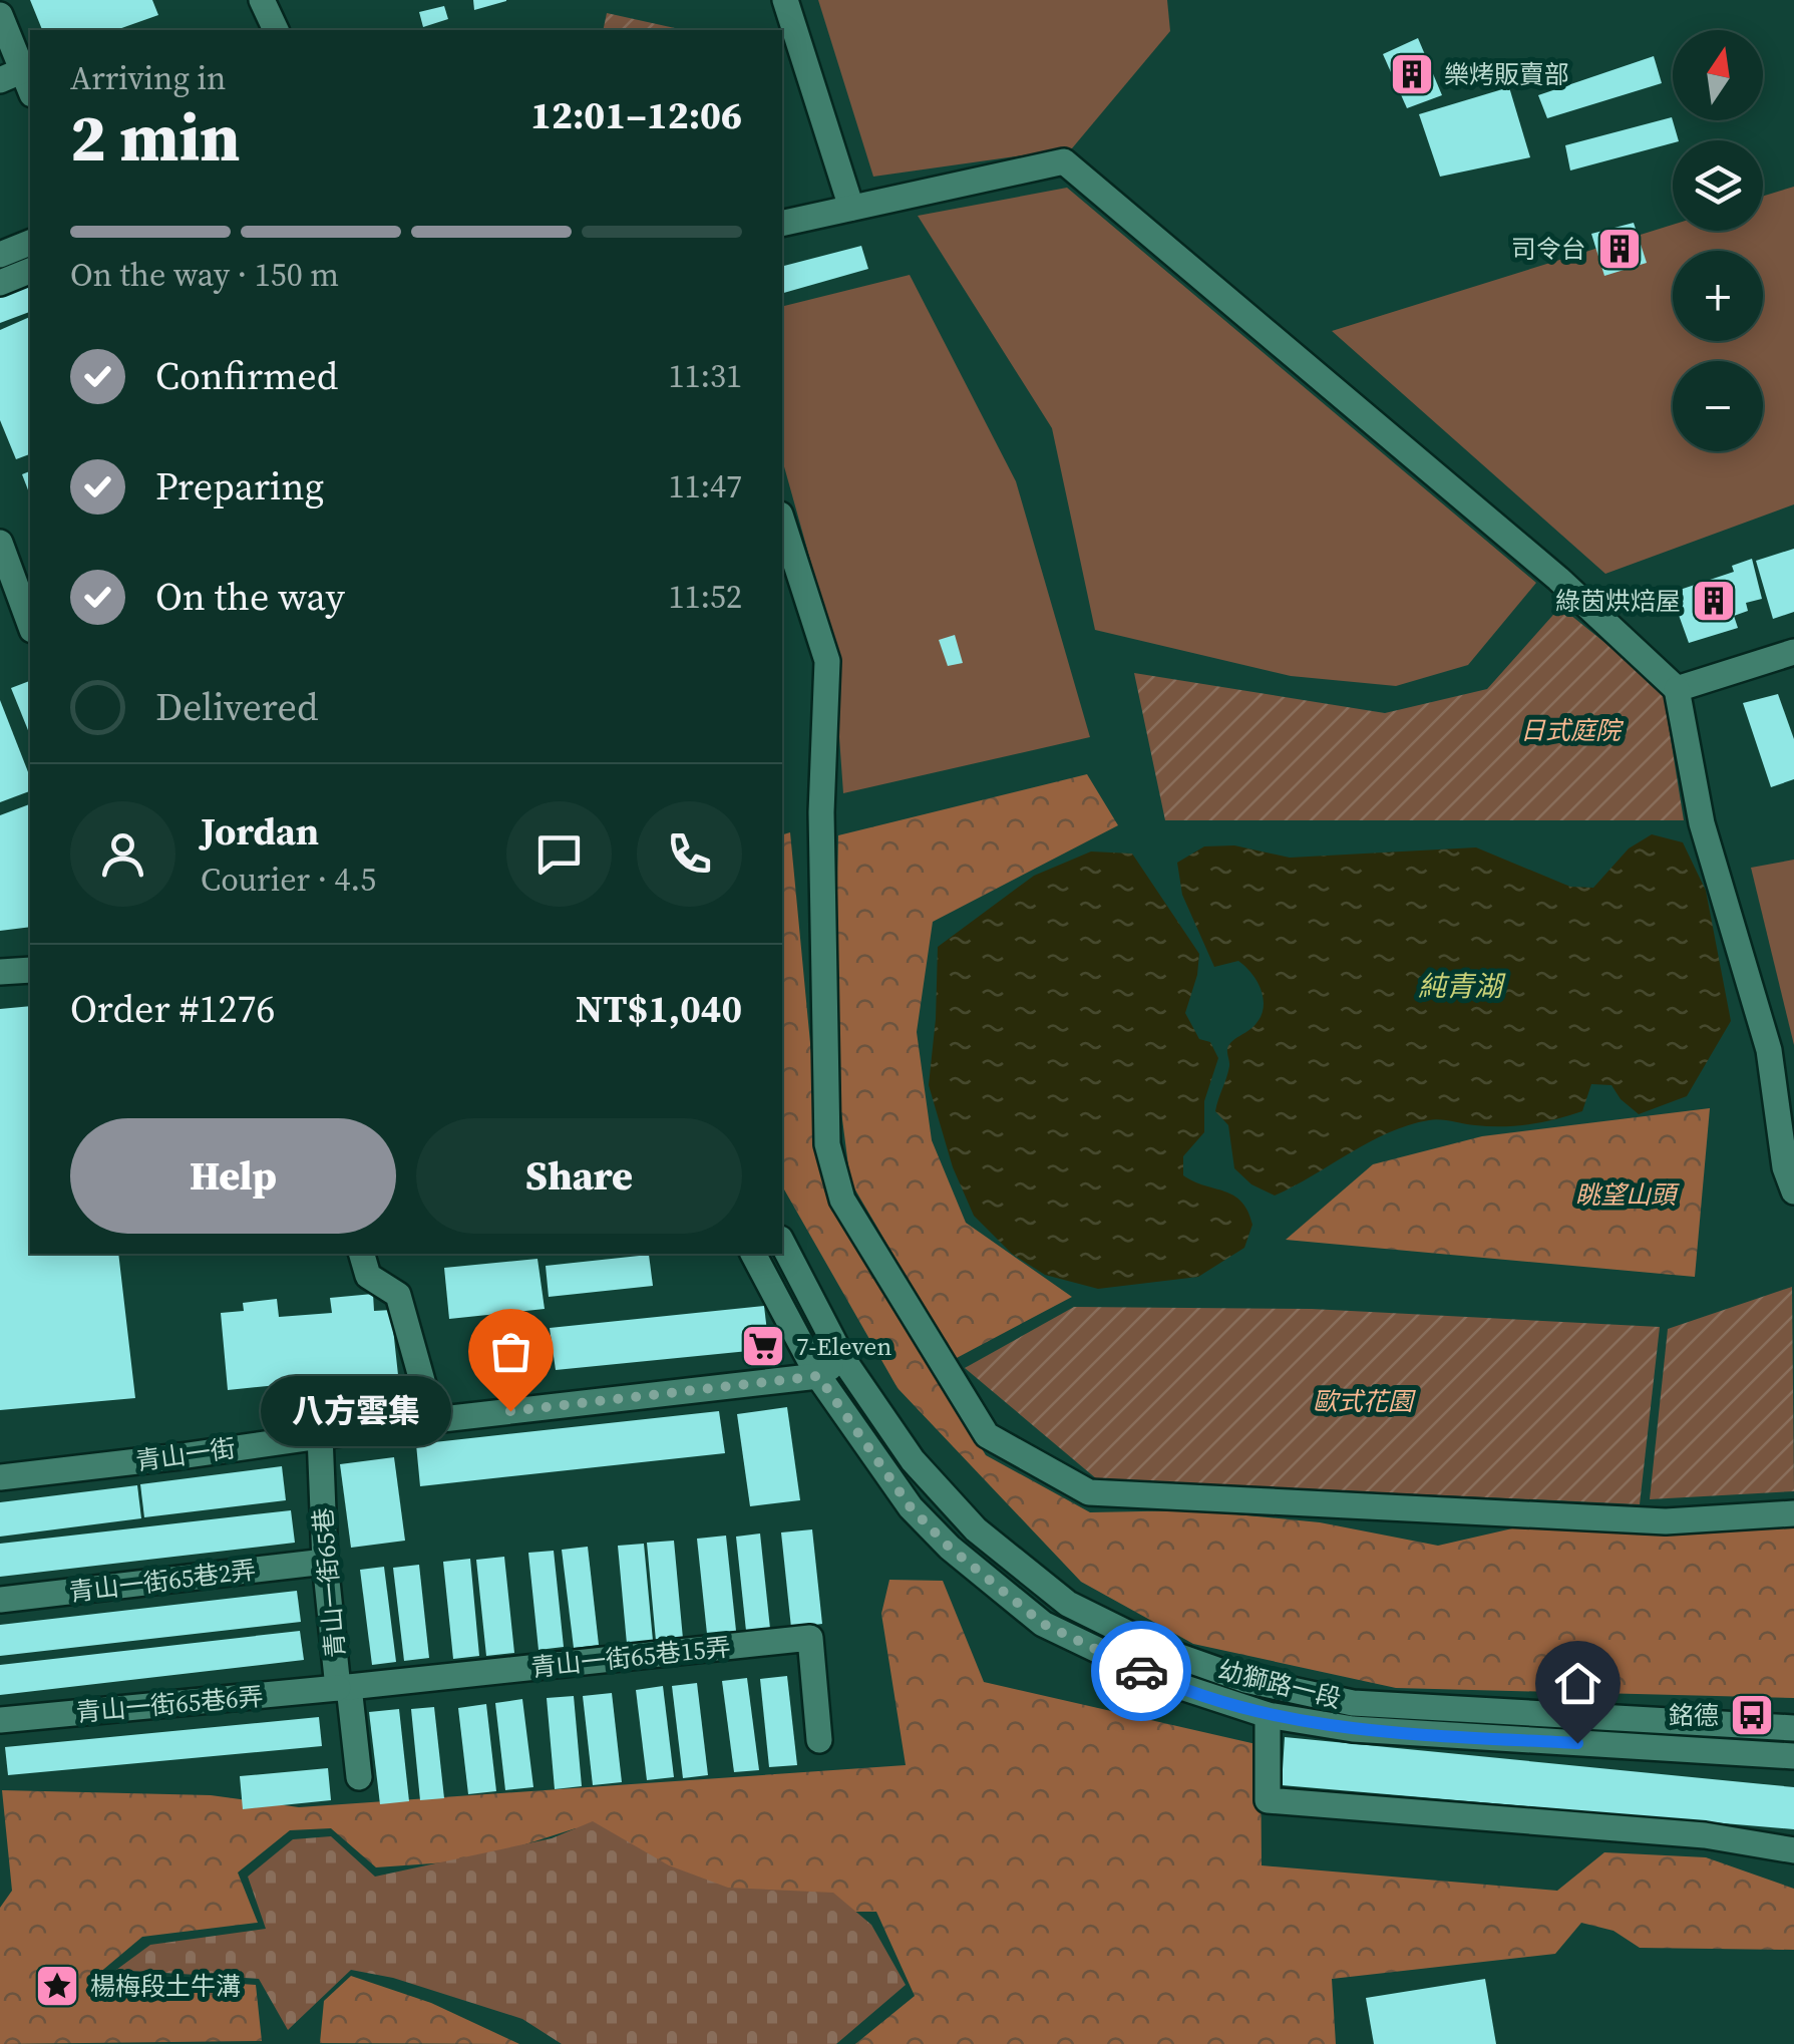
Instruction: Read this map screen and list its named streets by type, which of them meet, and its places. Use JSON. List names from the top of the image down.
{
  "streets": {
    "street": [
      "青山一街",
      "青山一街65巷2弄",
      "青山一街65巷",
      "青山一街65巷15弄",
      "幼獅路一段",
      "青山一街65巷6弄"
    ]
  },
  "crossings": [
    ["青山一街", "青山一街65巷"],
    ["青山一街", "幼獅路一段"],
    ["青山一街65巷2弄", "青山一街65巷"],
    ["青山一街65巷", "青山一街65巷15弄"],
    ["青山一街65巷", "青山一街65巷6弄"],
    ["青山一街65巷15弄", "青山一街65巷6弄"]
  ],
  "water": ["純青湖"],
  "parks": ["日式庭院", "眺望山頭", "歐式花園"],
  "places": {
    "building": ["樂烤販賣部", "司令台", "綠茵烘焙屋"],
    "supermarket": ["7-Eleven"],
    "other": ["八方雲集"],
    "bus stop": ["銘德"],
    "place": ["楊梅段土牛溝"]
  },
  "north": "top",
  "page": {
    "map_buttons": ["+", "−"],
    "heading": ["2 min", "Arriving in", "12:01–12:06"],
    "panel": [
      "Jordan",
      "Courier · 4.5",
      "Order #1276",
      "NT$1,040"
    ],
    "bar": "On the way · 150 m",
    "list": [
      ["Confirmed", "11:31"],
      ["Preparing", "11:47"],
      ["On the way", "11:52"],
      "Delivered"
    ],
    "buttons": ["Help", "Share"],
    "bubble": "八方雲集"
  }
}
